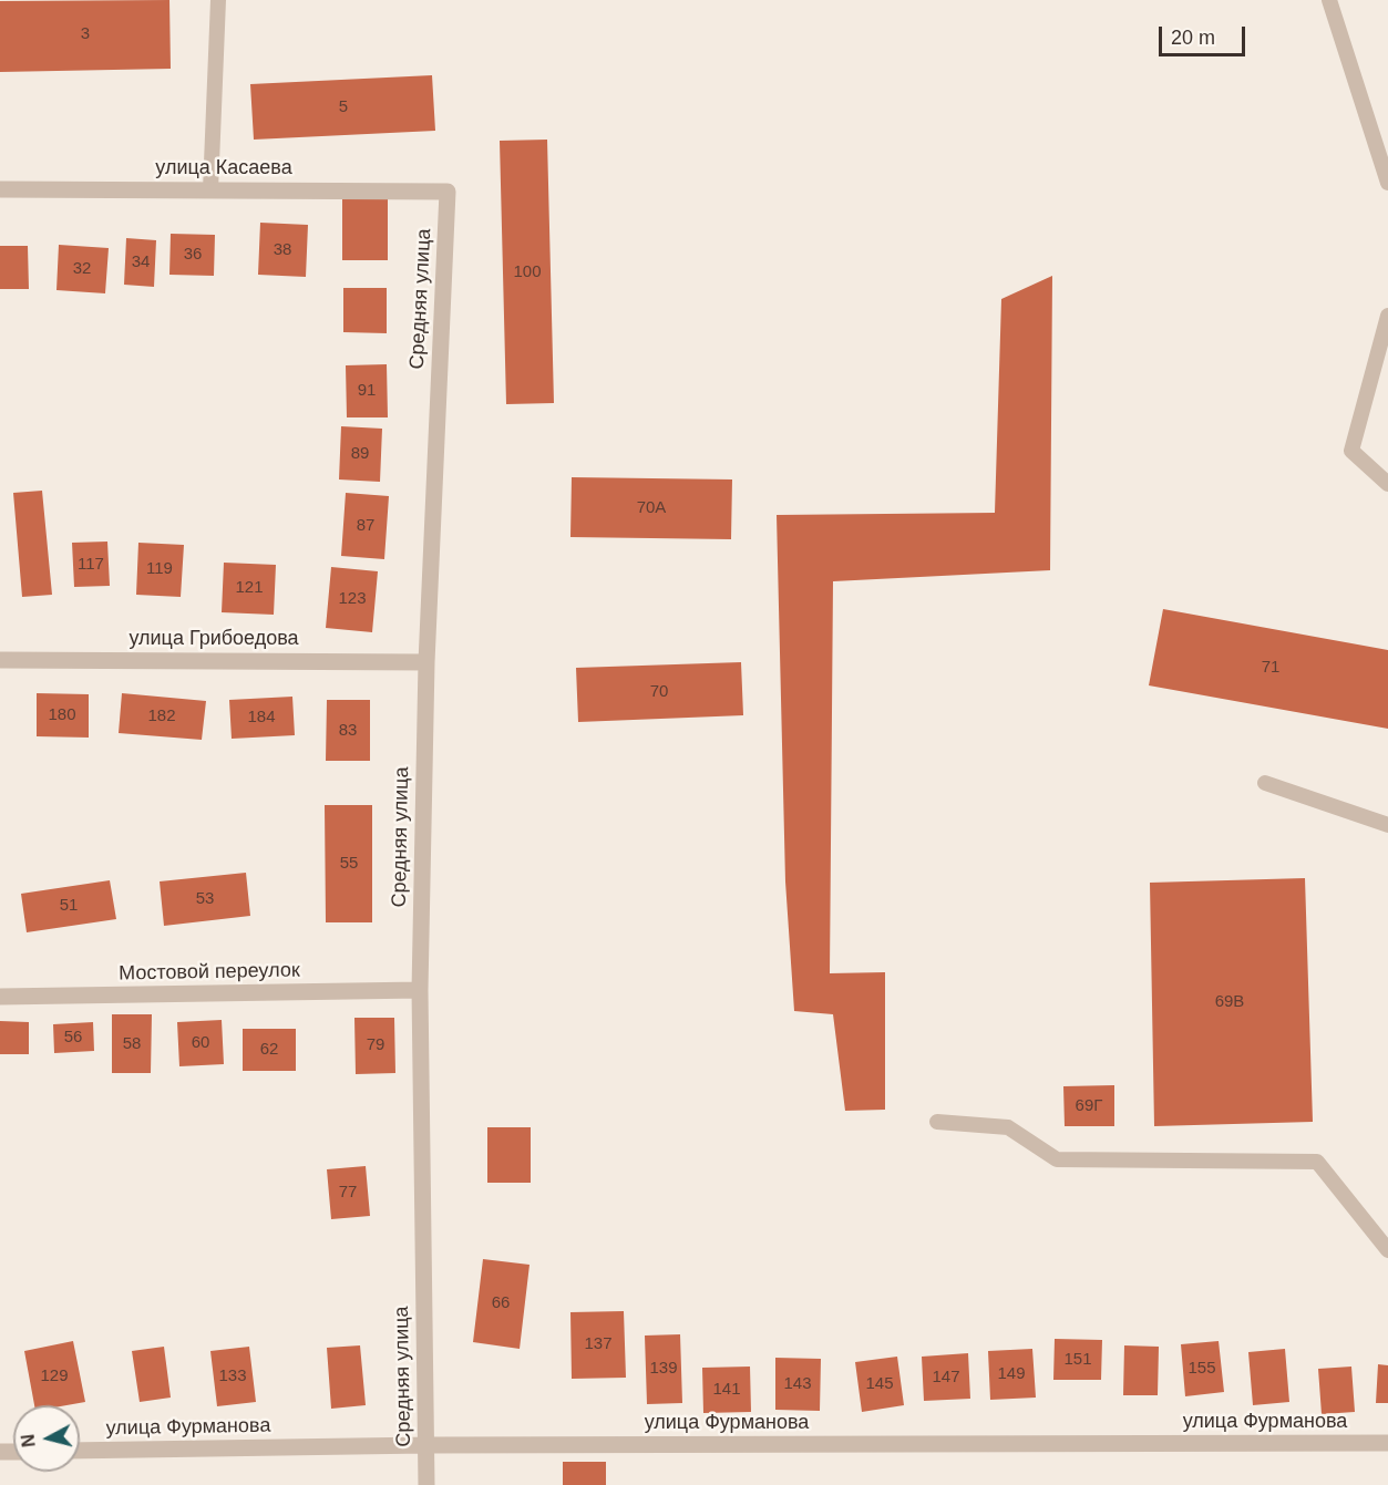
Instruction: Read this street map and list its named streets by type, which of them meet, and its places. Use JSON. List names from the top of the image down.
{
  "streets": {
    "street": [
      "улица Касаева",
      "Средняя улица",
      "улица Грибоедова",
      "Мостовой переулок",
      "улица Фурманова"
    ]
  },
  "crossings": [
    ["улица Касаева", "Средняя улица"],
    ["Средняя улица", "улица Грибоедова"],
    ["Средняя улица", "Мостовой переулок"],
    ["Средняя улица", "улица Фурманова"]
  ],
  "house_numbers": [
    "3",
    "5",
    "38",
    "36",
    "34",
    "32",
    "100",
    "91",
    "89",
    "70А",
    "87",
    "117",
    "119",
    "121",
    "123",
    "71",
    "70",
    "180",
    "182",
    "184",
    "83",
    "55",
    "53",
    "51",
    "69В",
    "56",
    "60",
    "58",
    "79",
    "62",
    "69Г",
    "77",
    "66",
    "137",
    "151",
    "139",
    "155",
    "149",
    "129",
    "133",
    "147",
    "143",
    "145",
    "141"
  ],
  "scale_bar": "20 m",
  "north": "left"
}
